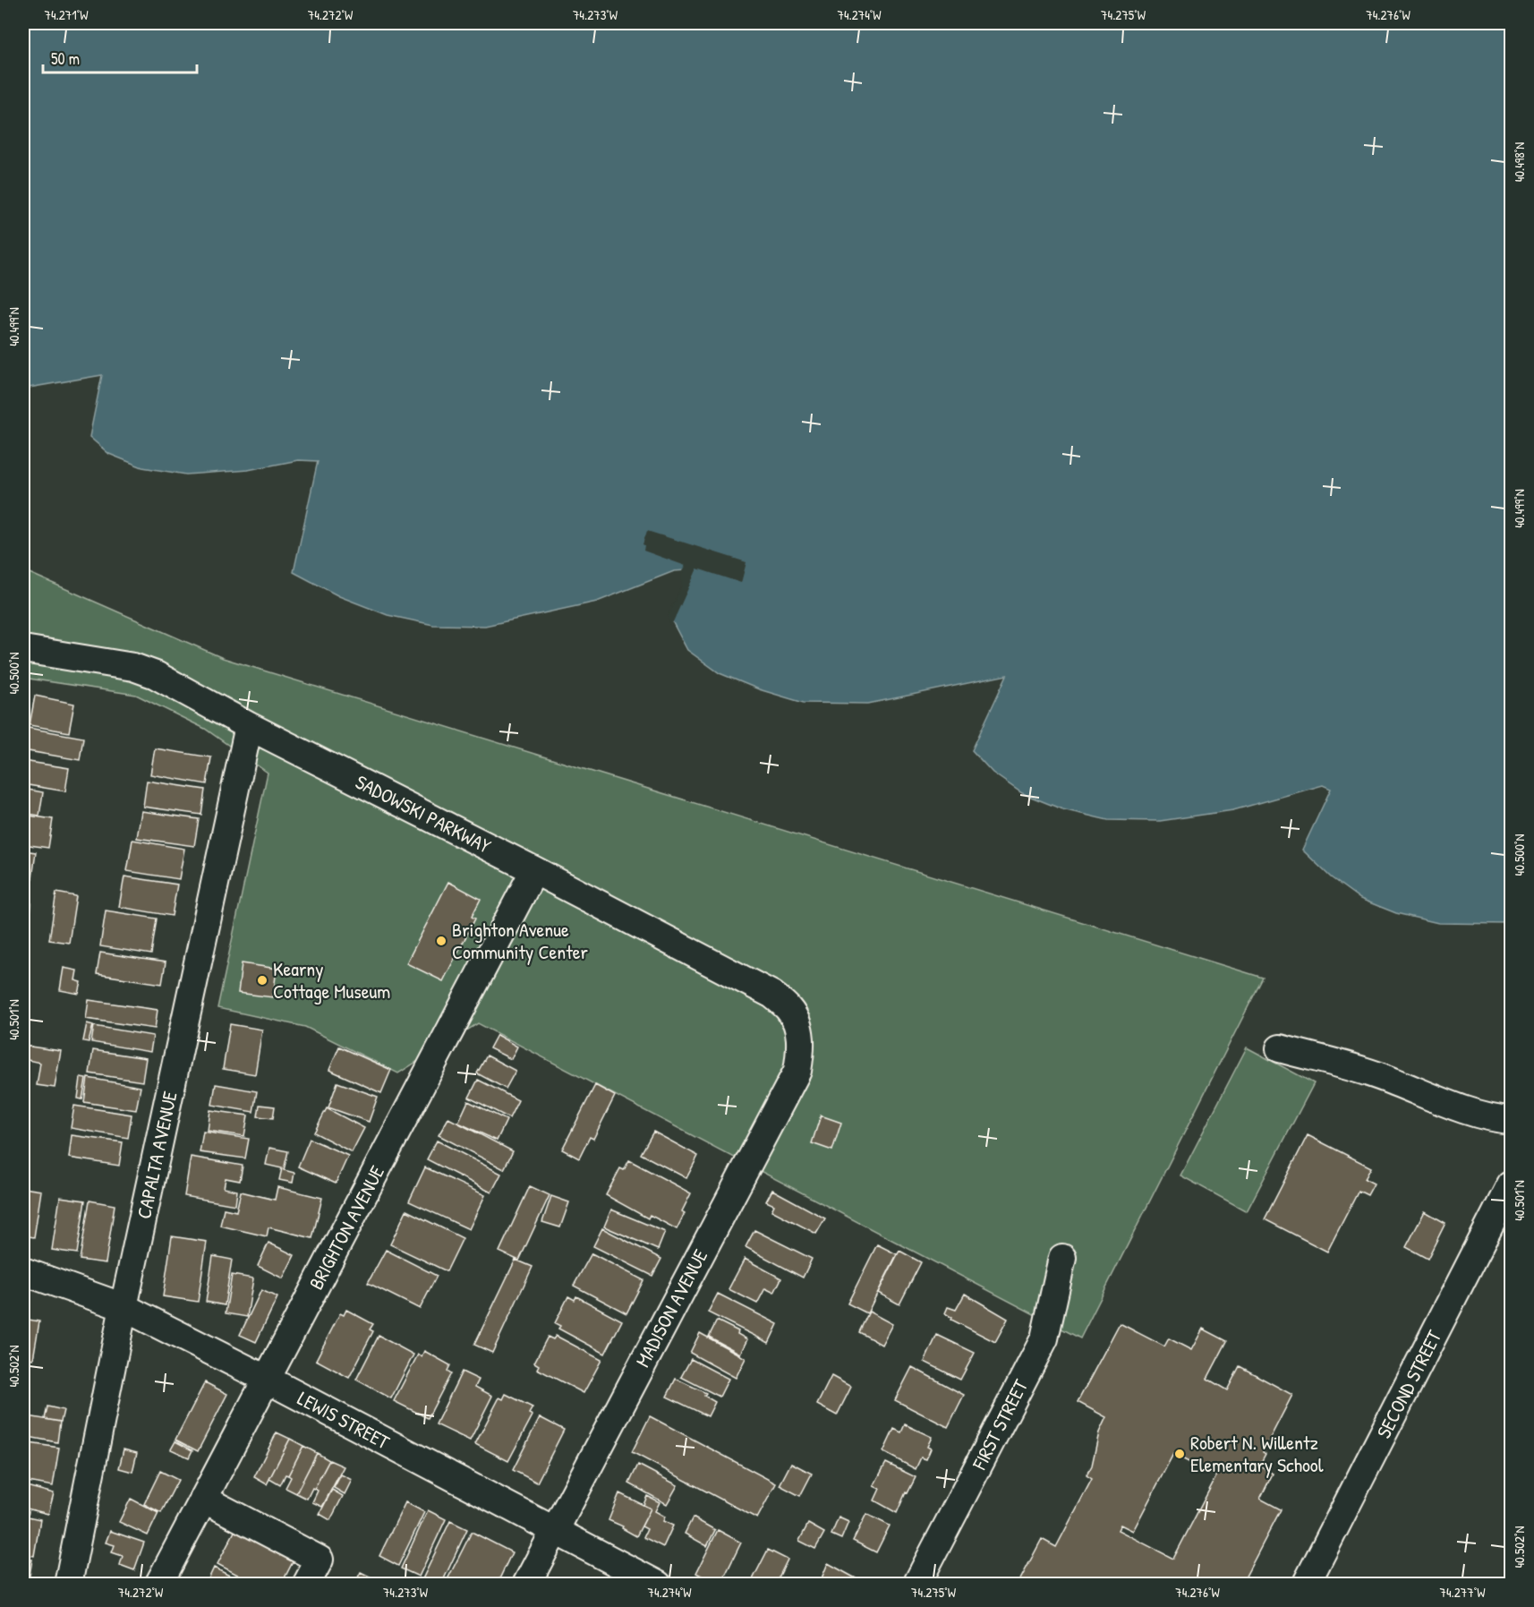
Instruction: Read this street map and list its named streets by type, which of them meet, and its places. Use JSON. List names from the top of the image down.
{
  "streets": {
    "street": [
      "SADOWSKI PARKWAY",
      "CAPALTA AVENUE",
      "BRIGHTON AVENUE",
      "MADISON AVENUE",
      "SECOND STREET",
      "LEWIS STREET",
      "FIRST STREET"
    ]
  },
  "crossings": [
    ["SADOWSKI PARKWAY", "CAPALTA AVENUE"],
    ["SADOWSKI PARKWAY", "BRIGHTON AVENUE"],
    ["SADOWSKI PARKWAY", "MADISON AVENUE"],
    ["CAPALTA AVENUE", "LEWIS STREET"],
    ["BRIGHTON AVENUE", "LEWIS STREET"],
    ["MADISON AVENUE", "LEWIS STREET"]
  ],
  "places": ["Brighton Avenue Community Center", "Kearny Cottage Museum", "Robert N. Willentz Elementary School"],
  "scale_bar": "50 m",
  "coordinates": [
    "74.271°W",
    "74.272°W",
    "74.273°W",
    "74.274°W",
    "74.275°W",
    "74.276°W",
    "40.498°N",
    "40.499°N",
    "40.500°N",
    "40.501°N",
    "40.502°N",
    "74.277°W"
  ]
}
